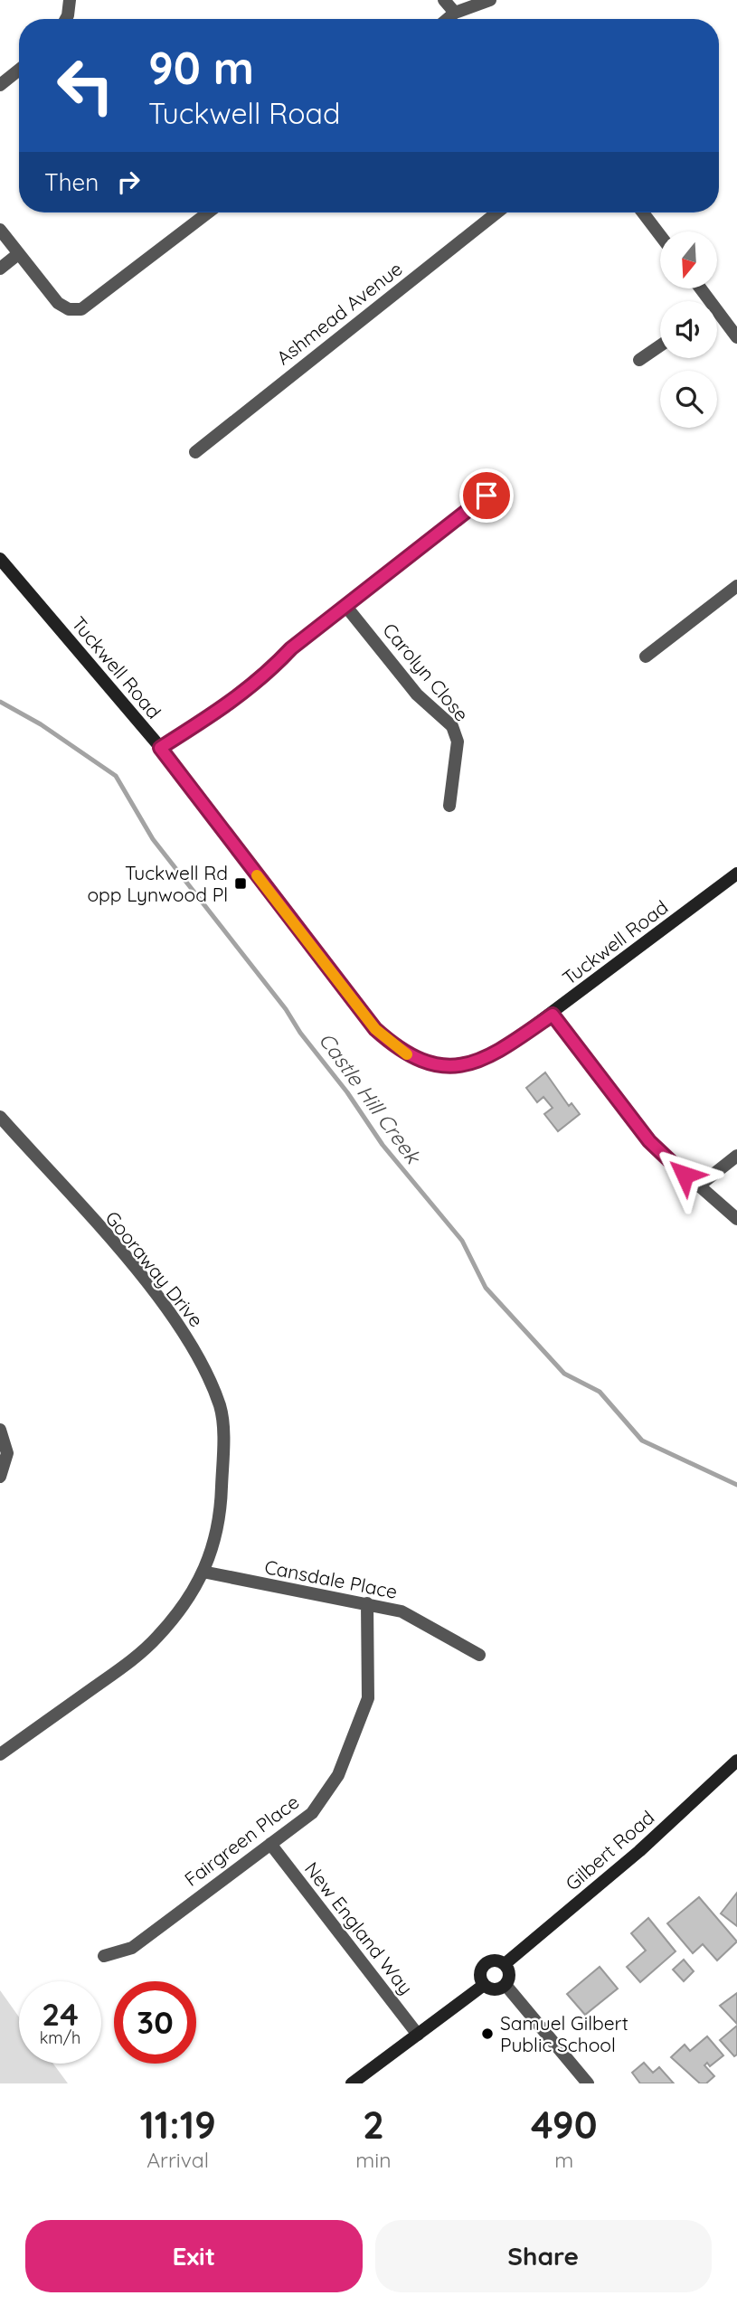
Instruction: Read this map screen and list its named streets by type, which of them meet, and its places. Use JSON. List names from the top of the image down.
{
  "streets": {
    "street": [
      "Ashmead Avenue",
      "Tuckwell Road",
      "Carolyn Close",
      "Gooraway Drive",
      "Cansdale Place",
      "Fairgreen Place",
      "Gilbert Road",
      "New England Way"
    ]
  },
  "crossings": [
    ["Gooraway Drive", "Cansdale Place"],
    ["Cansdale Place", "Fairgreen Place"],
    ["Fairgreen Place", "New England Way"]
  ],
  "water": ["Castle Hill Creek"],
  "places": {
    "transit": ["Tuckwell Rd opp Lynwood Pl"],
    "other": ["Samuel Gilbert Public School"]
  },
  "north": "bottom",
  "page": {
    "turn": ["90 m", "Tuckwell Road"],
    "then": "Then",
    "speed": "24 km/h",
    "limit": "30",
    "eta": [
      "11:19",
      "Arrival",
      "2",
      "min",
      "490",
      "m"
    ],
    "buttons": ["Exit", "Share"]
  }
}
